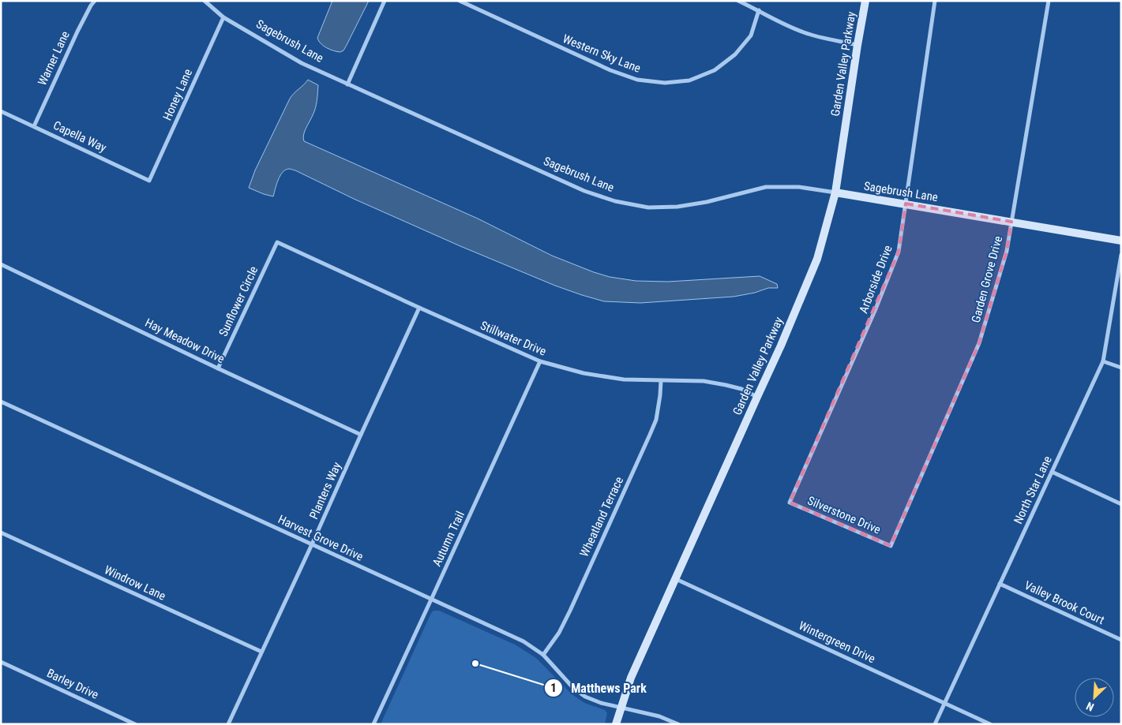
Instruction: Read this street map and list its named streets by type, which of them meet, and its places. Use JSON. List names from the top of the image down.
{
  "streets": {
    "street": [
      "Sagebrush Lane",
      "Western Sky Lane",
      "Warner Lane",
      "Garden Valley Parkway",
      "Honey Lane",
      "Capella Way",
      "Arborside Drive",
      "Garden Grove Drive",
      "Sunflower Circle",
      "Stillwater Drive",
      "Hay Meadow Drive",
      "North Star Lane",
      "Planters Way",
      "Silverstone Drive",
      "Wheatland Terrace",
      "Harvest Grove Drive",
      "Autumn Trail",
      "Windrow Lane",
      "Valley Brook Court",
      "Wintergreen Drive",
      "Barley Drive"
    ]
  },
  "crossings": [
    ["Sagebrush Lane", "Garden Valley Parkway"],
    ["Sagebrush Lane", "Honey Lane"],
    ["Sagebrush Lane", "Arborside Drive"],
    ["Sagebrush Lane", "Garden Grove Drive"],
    ["Warner Lane", "Capella Way"],
    ["Garden Valley Parkway", "Stillwater Drive"],
    ["Garden Valley Parkway", "Harvest Grove Drive"],
    ["Garden Valley Parkway", "Wintergreen Drive"],
    ["Honey Lane", "Capella Way"],
    ["Arborside Drive", "Silverstone Drive"],
    ["Garden Grove Drive", "Silverstone Drive"],
    ["Sunflower Circle", "Stillwater Drive"],
    ["Sunflower Circle", "Hay Meadow Drive"],
    ["Stillwater Drive", "Planters Way"],
    ["Stillwater Drive", "Wheatland Terrace"],
    ["Stillwater Drive", "Autumn Trail"],
    ["Hay Meadow Drive", "Planters Way"],
    ["North Star Lane", "Valley Brook Court"],
    ["North Star Lane", "Wintergreen Drive"],
    ["Planters Way", "Harvest Grove Drive"],
    ["Planters Way", "Windrow Lane"],
    ["Wheatland Terrace", "Harvest Grove Drive"],
    ["Harvest Grove Drive", "Autumn Trail"]
  ],
  "places": ["Matthews Park"],
  "north": "bottom left"
}
